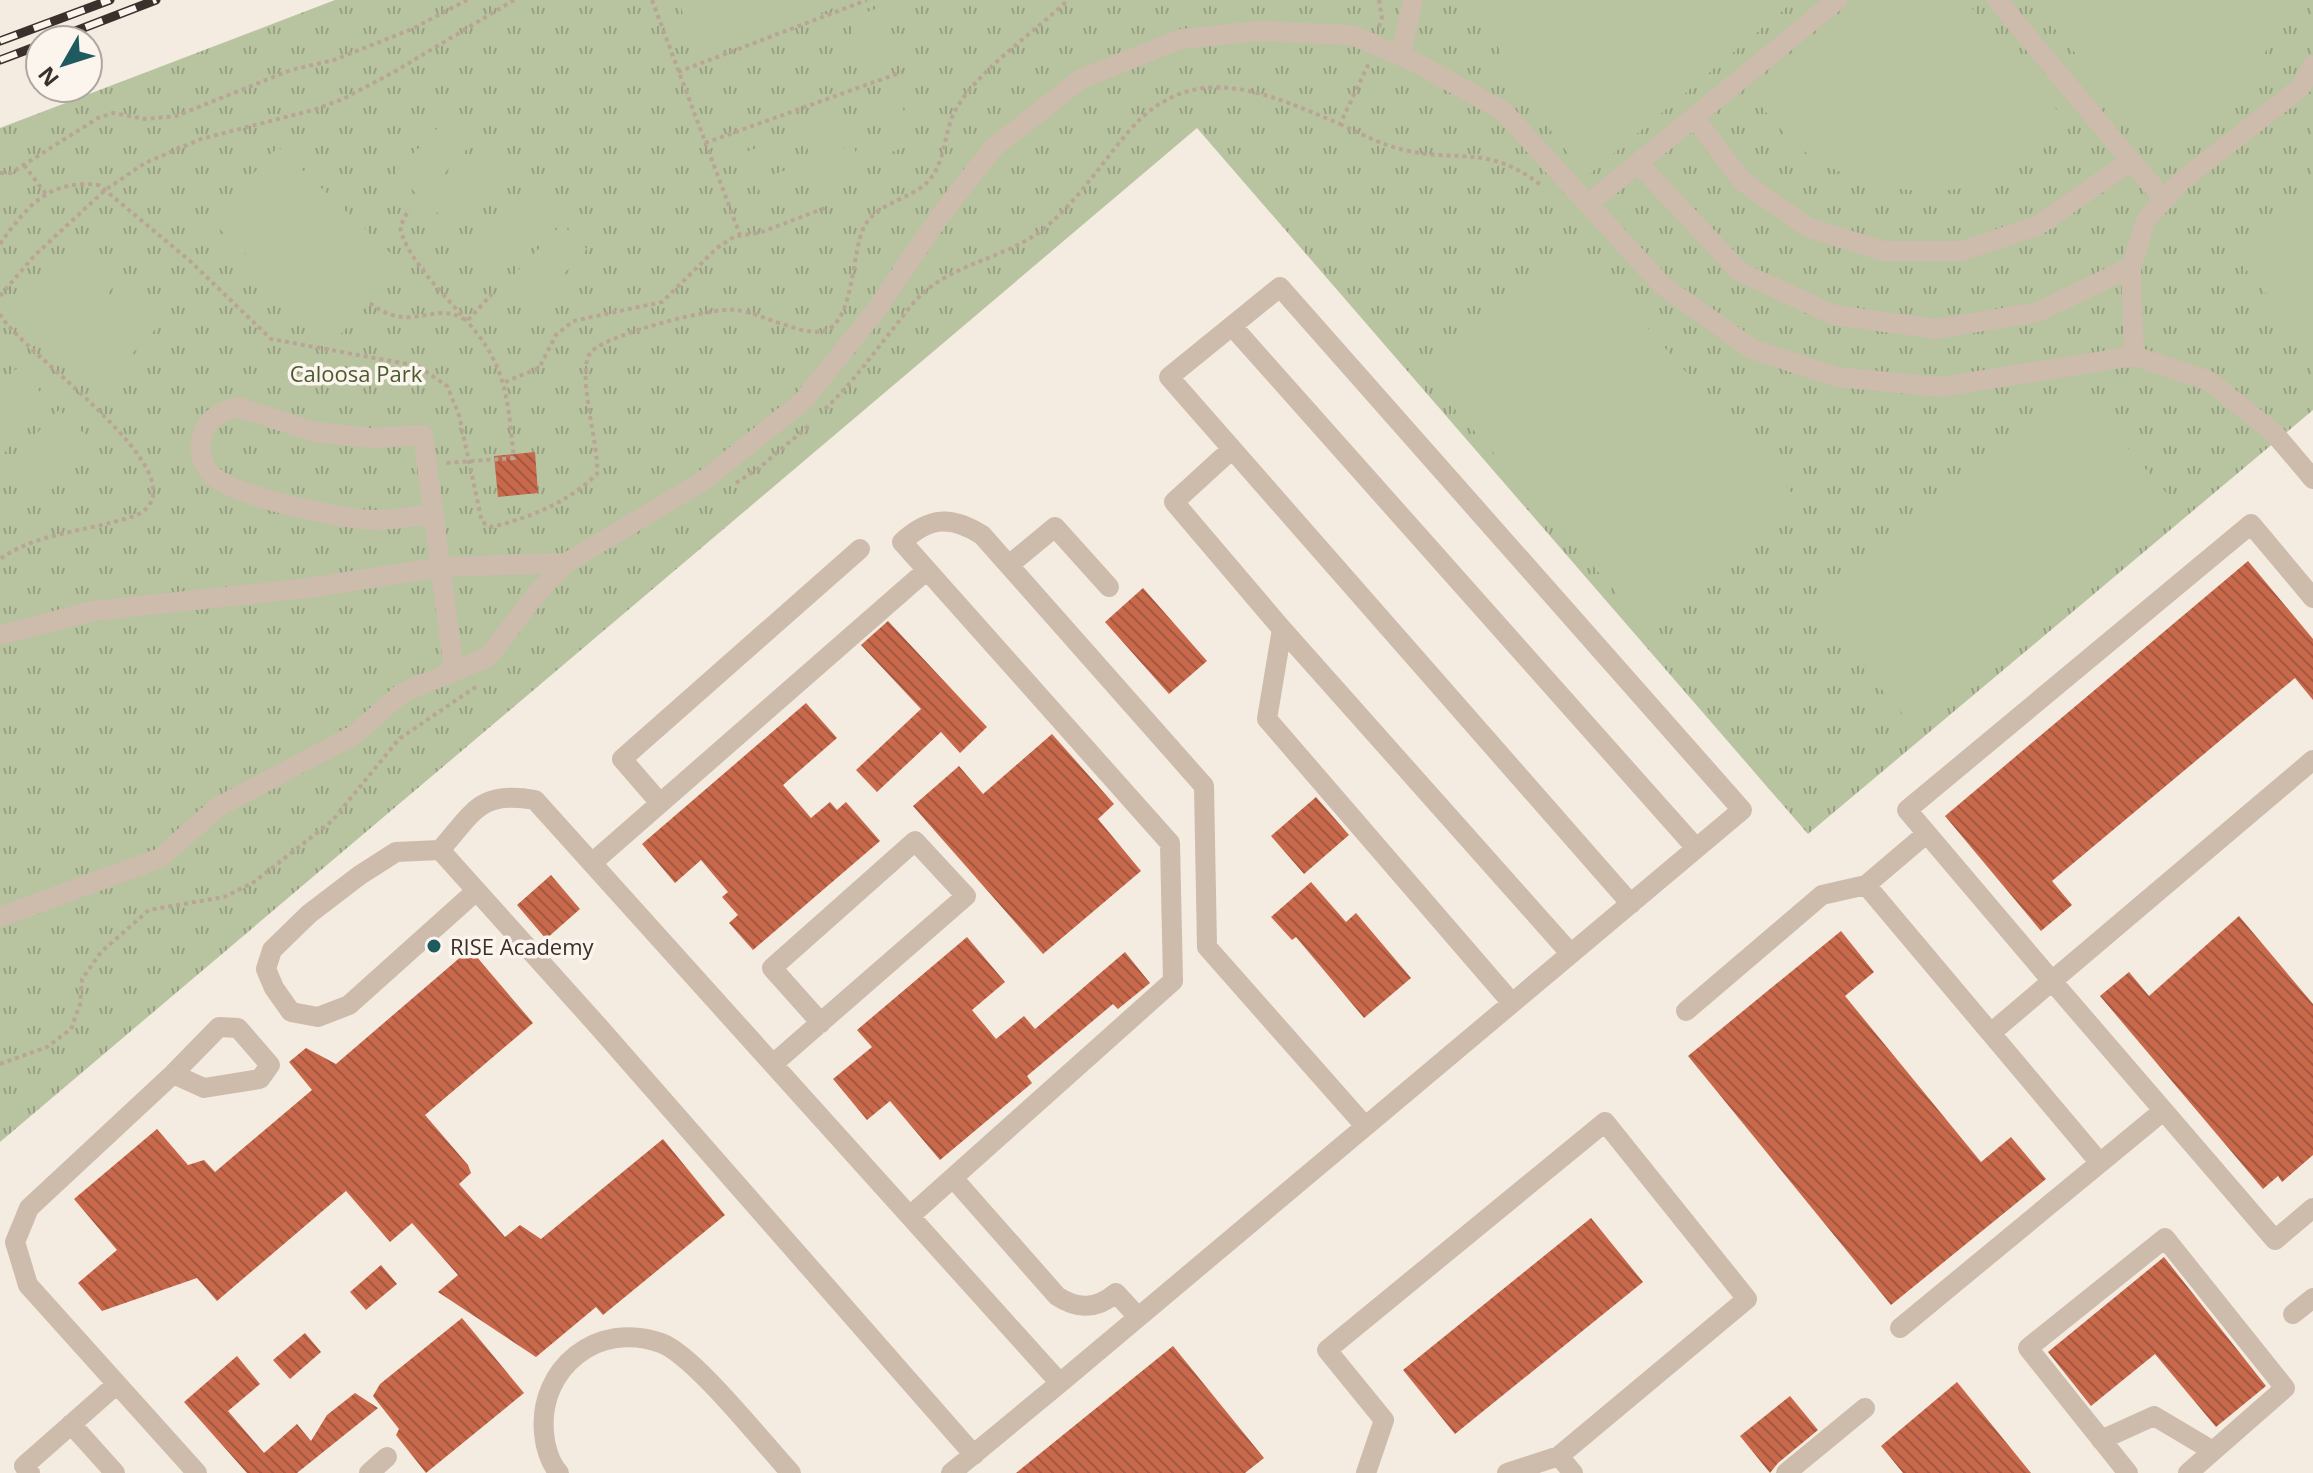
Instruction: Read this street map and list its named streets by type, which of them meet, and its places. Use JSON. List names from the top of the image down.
{
  "parks": ["Caloosa Park"],
  "places": ["RISE Academy"],
  "north": "bottom left"
}
